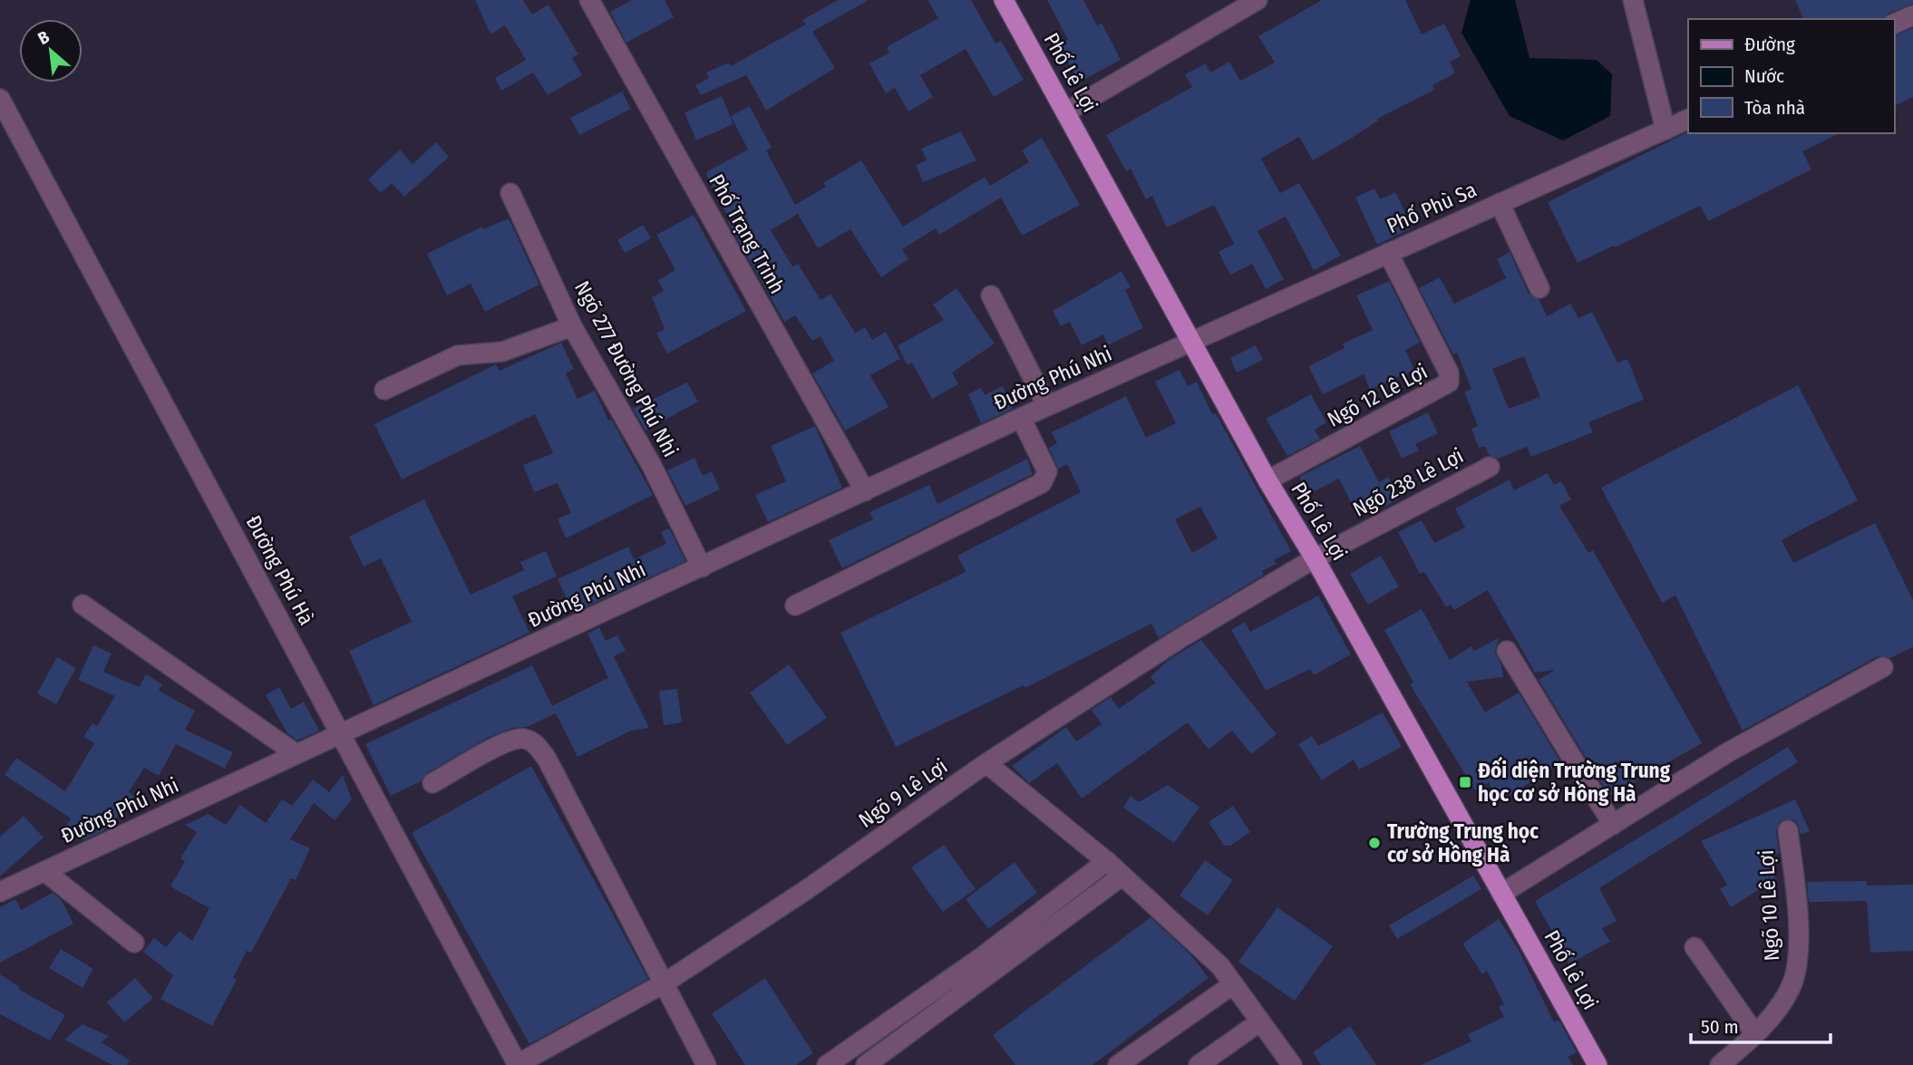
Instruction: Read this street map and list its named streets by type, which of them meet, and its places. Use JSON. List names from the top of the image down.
{
  "streets": {
    "main road": ["Phố Lê Lợi"],
    "street": [
      "Phố Phù Sa",
      "Phố Trạng Trình",
      "Ngõ 277 Đường Phú Nhi",
      "Đường Phú Nhi",
      "Ngõ 12 Lê Lợi",
      "Ngõ 238 Lê Lợi",
      "Đường Phú Hà",
      "Ngõ 9 Lê Lợi",
      "Ngõ 10 Lê Lợi"
    ]
  },
  "crossings": [
    ["Phố Lê Lợi", "Phố Phù Sa"],
    ["Phố Lê Lợi", "Đường Phú Nhi"],
    ["Phố Lê Lợi", "Ngõ 12 Lê Lợi"],
    ["Phố Lê Lợi", "Ngõ 238 Lê Lợi"],
    ["Phố Lê Lợi", "Ngõ 9 Lê Lợi"],
    ["Phố Phù Sa", "Đường Phú Nhi"],
    ["Phố Phù Sa", "Ngõ 12 Lê Lợi"],
    ["Phố Trạng Trình", "Đường Phú Nhi"],
    ["Ngõ 277 Đường Phú Nhi", "Đường Phú Nhi"],
    ["Đường Phú Nhi", "Đường Phú Hà"],
    ["Ngõ 238 Lê Lợi", "Ngõ 9 Lê Lợi"],
    ["Đường Phú Hà", "Ngõ 9 Lê Lợi"]
  ],
  "places": {
    "transit": ["Đối diện Trường Trung học cơ sở Hồng Hà"],
    "other": ["Trường Trung học cơ sở Hồng Hà"]
  },
  "legend": ["Đường", "Nước", "Tòa nhà"],
  "scale_bar": "50 m",
  "north": "top left"
}
